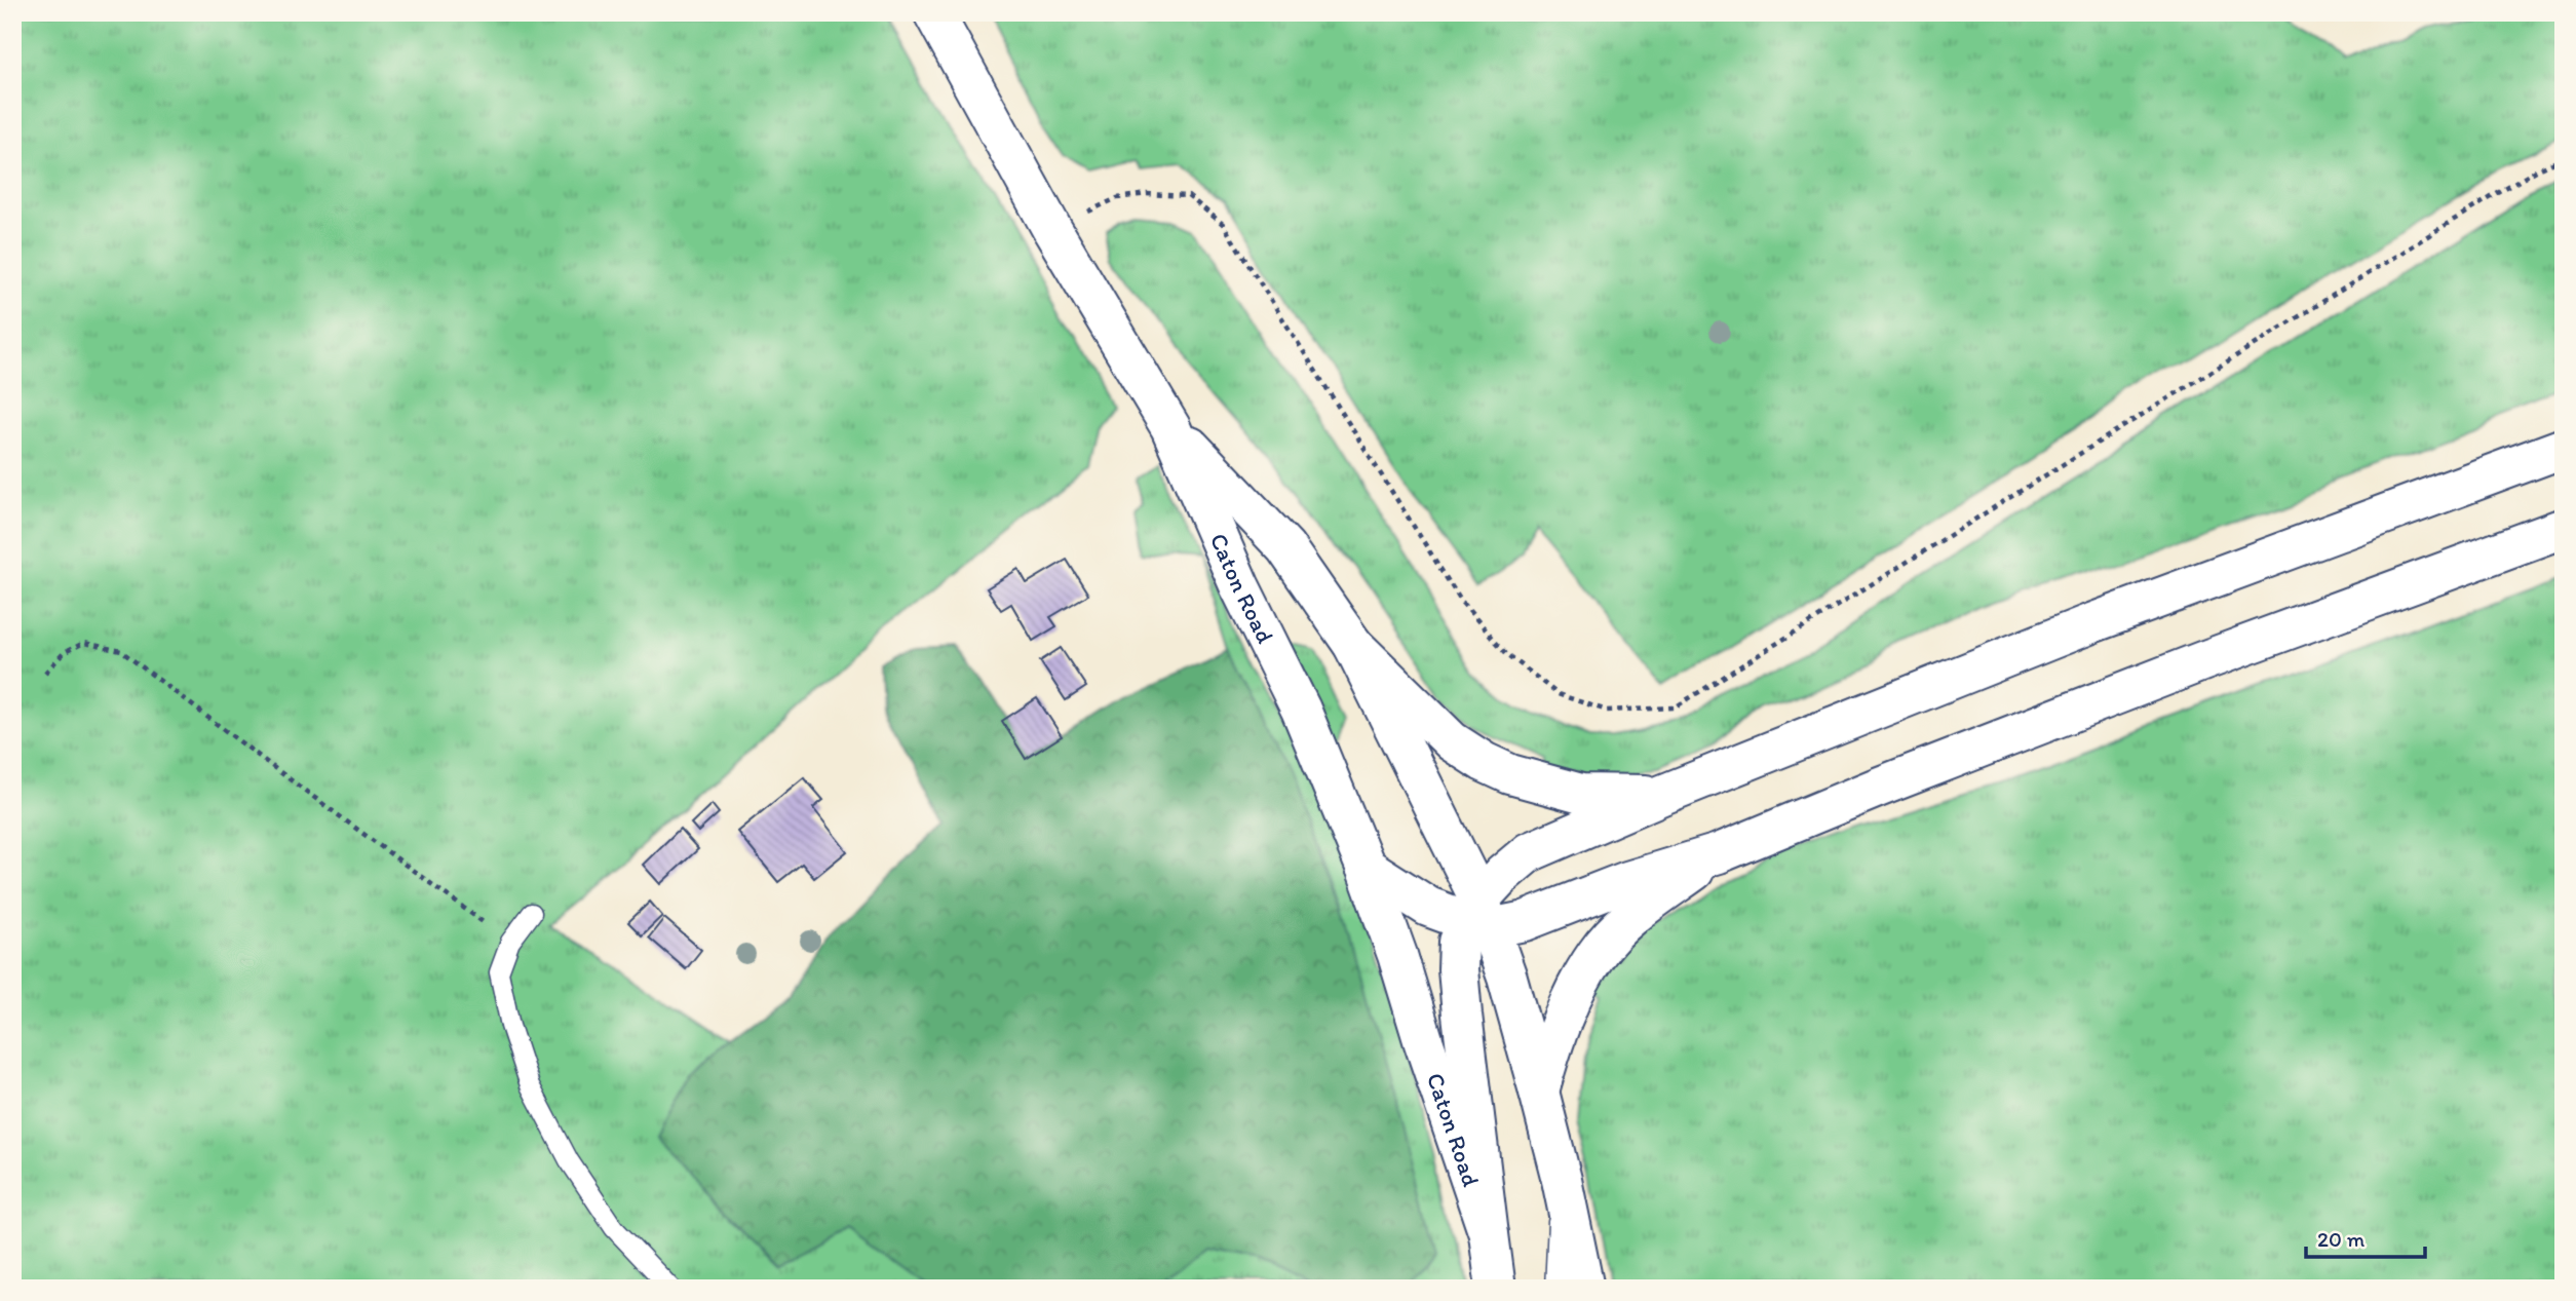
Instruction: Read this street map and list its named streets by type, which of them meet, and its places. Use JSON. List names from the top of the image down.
{
  "streets": {
    "highway": ["Caton Road"]
  },
  "scale_bar": "20 m"
}
